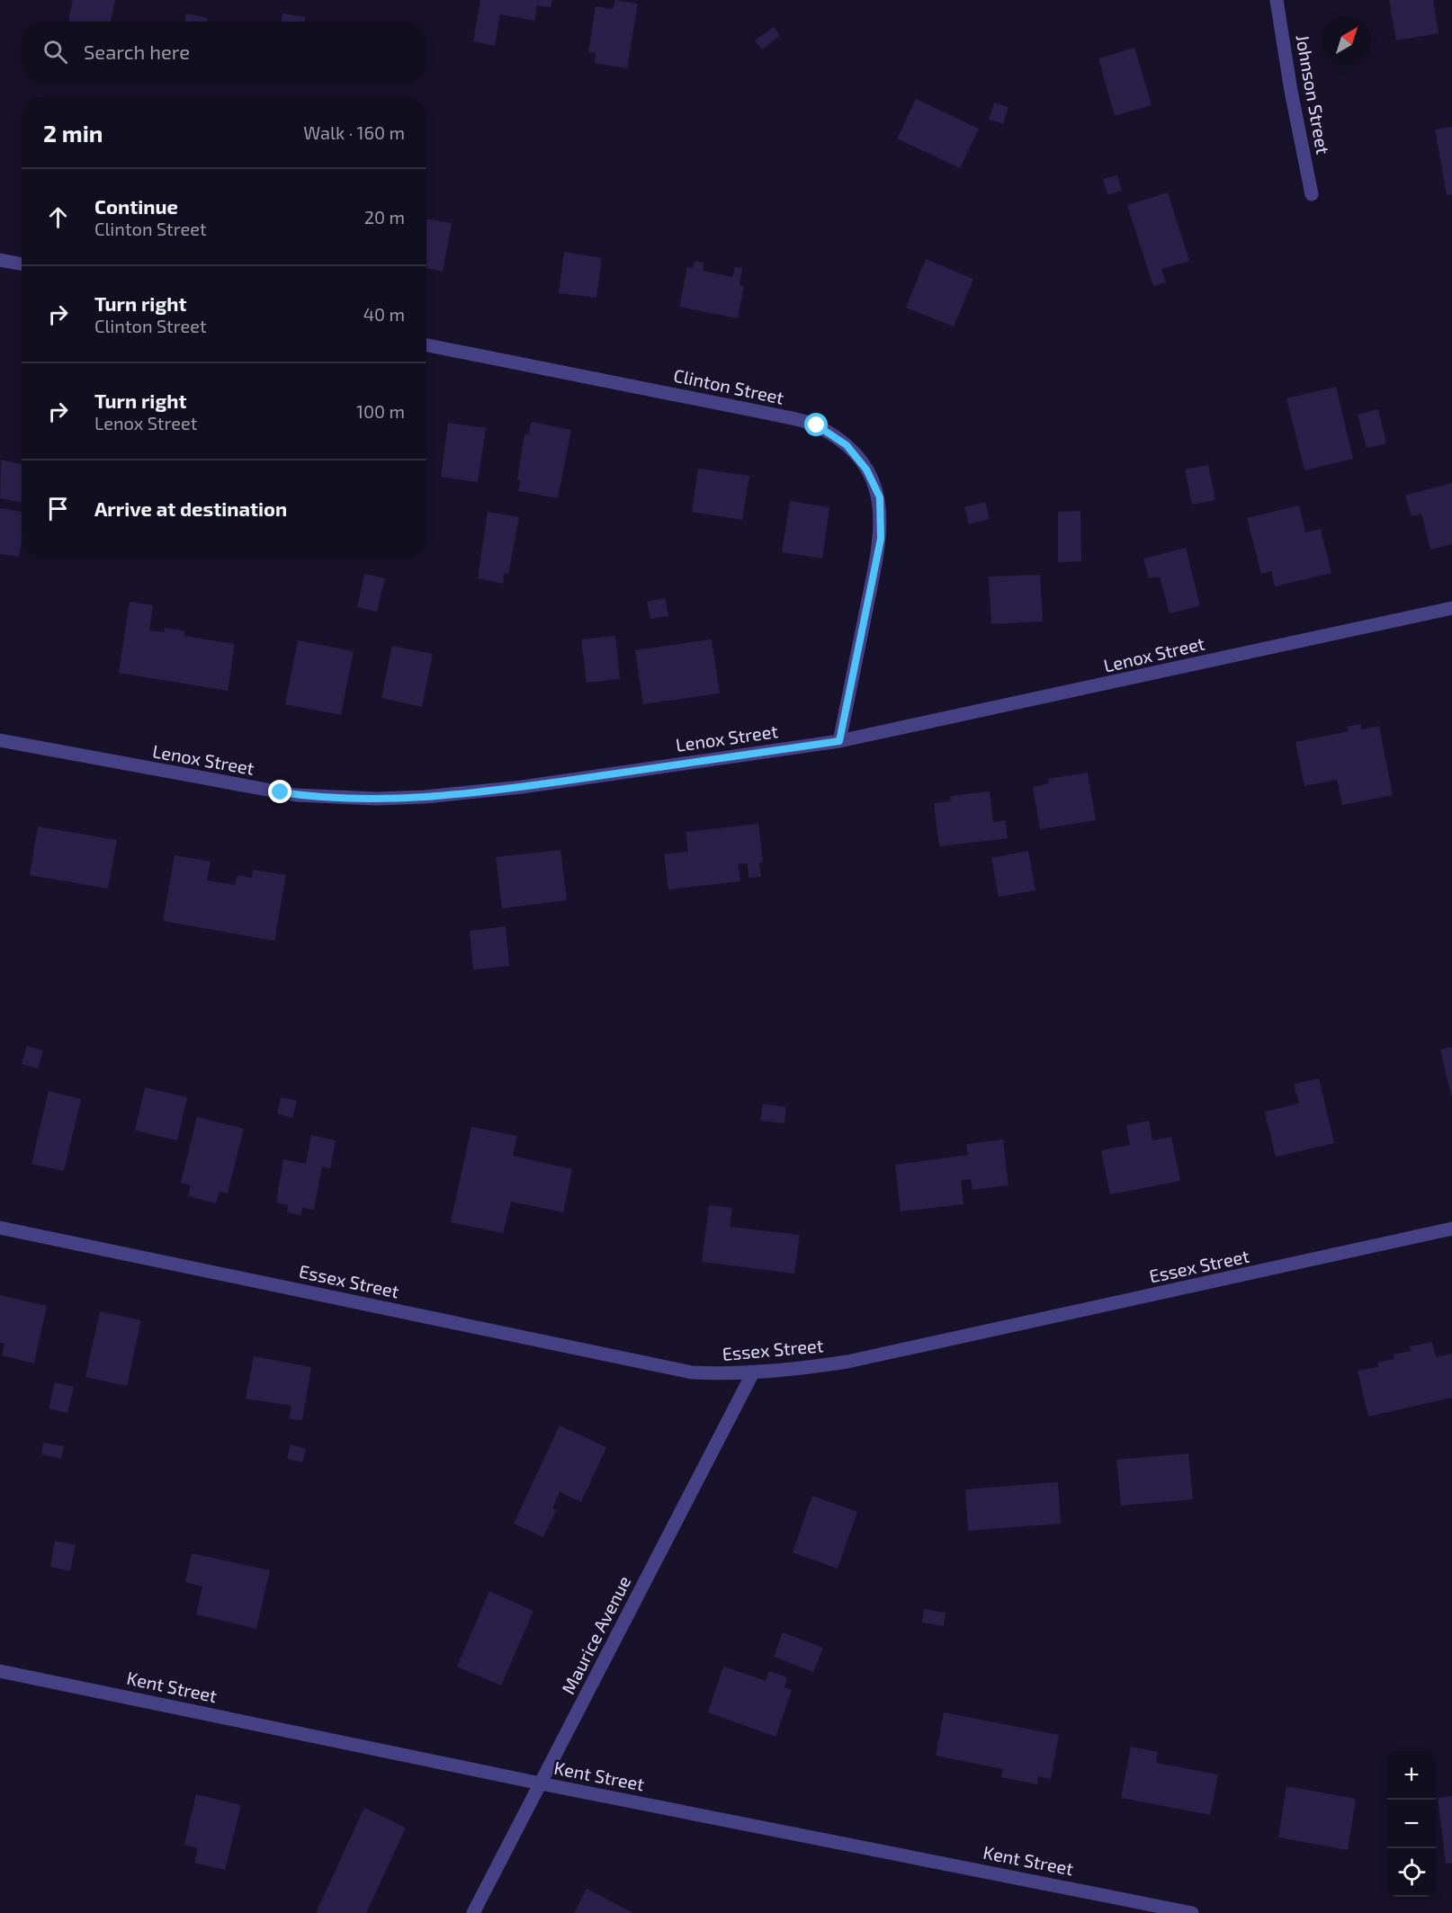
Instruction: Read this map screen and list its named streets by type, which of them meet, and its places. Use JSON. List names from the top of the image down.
{
  "streets": {
    "street": [
      "Johnson Street",
      "Clinton Street",
      "Lenox Street",
      "Essex Street",
      "Maurice Avenue",
      "Kent Street"
    ]
  },
  "crossings": [
    ["Clinton Street", "Lenox Street"],
    ["Essex Street", "Maurice Avenue"],
    ["Maurice Avenue", "Kent Street"]
  ],
  "north": "top right",
  "page": {
    "search": "Search here",
    "heading": ["2 min", "Walk · 160 m"],
    "list": [
      ["Continue", "Clinton Street", "20 m"],
      ["Turn right", "Clinton Street", "40 m"],
      ["Turn right", "Lenox Street", "100 m"],
      "Arrive at destination"
    ],
    "map_buttons": ["+", "−"]
  }
}
